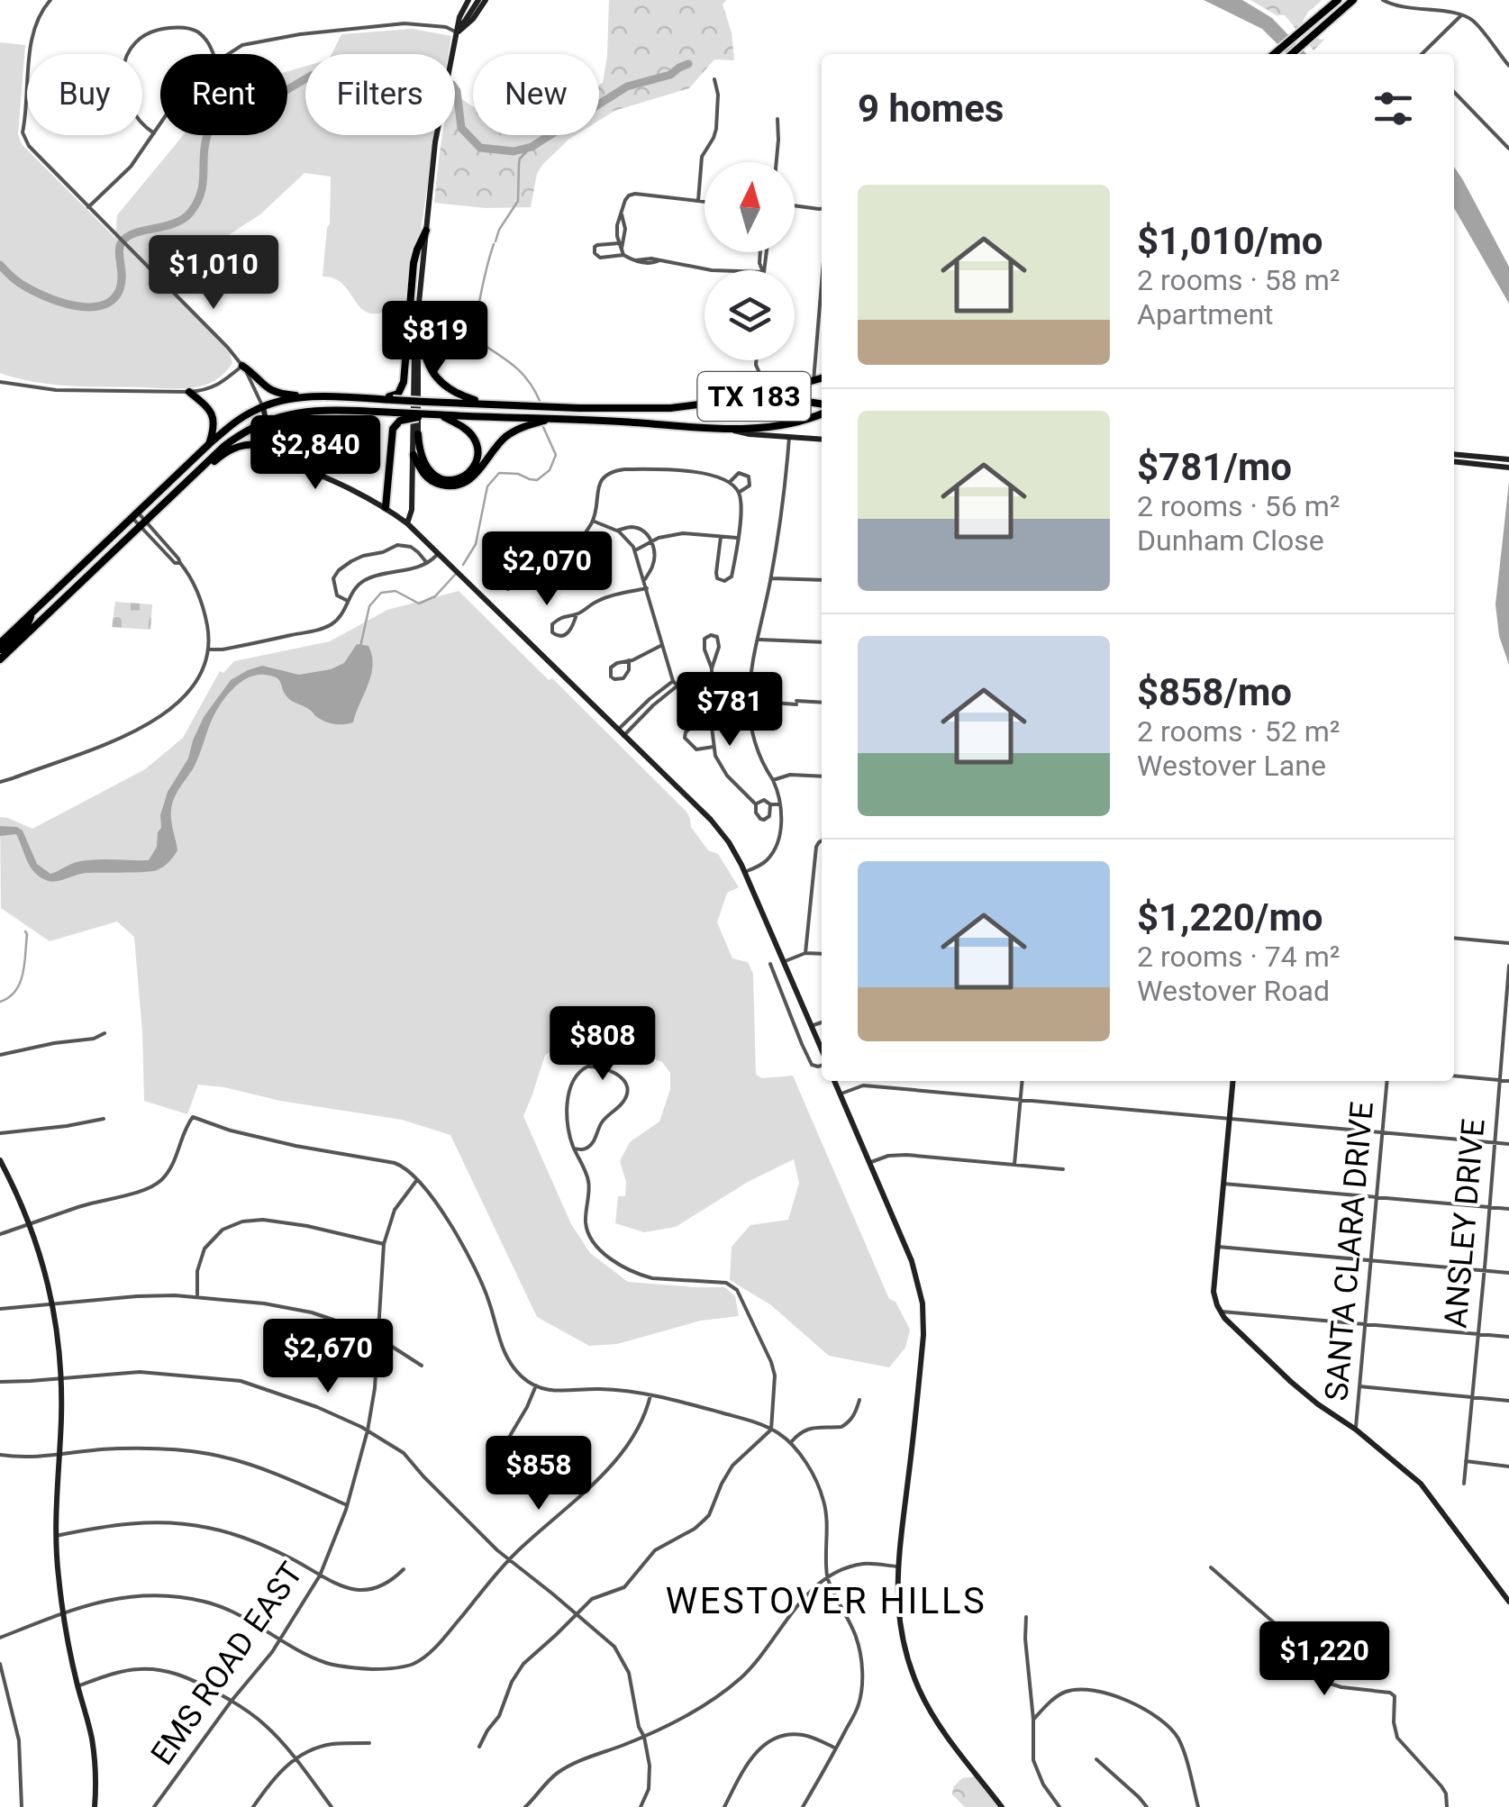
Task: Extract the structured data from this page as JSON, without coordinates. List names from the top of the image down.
{
  "streets": {
    "main road": ["TX 183"],
    "street": ["ANSLEY DRIVE", "SANTA CLARA DRIVE", "EMS ROAD EAST"]
  },
  "districts": ["WESTOVER HILLS"],
  "north": "top",
  "page": {
    "chip": [
      "Buy",
      "Rent",
      "Filters",
      "New"
    ],
    "heading": "9 homes",
    "list": [
      {
        "name": "$1,010/mo",
        "note": "2 rooms · 58 m² · Apartment"
      },
      {
        "name": "$781/mo",
        "note": "2 rooms · 56 m² · Dunham Close"
      },
      {
        "name": "$858/mo",
        "note": "2 rooms · 52 m² · Westover Lane"
      },
      {
        "name": "$1,220/mo",
        "note": "2 rooms · 74 m² · Westover Road"
      }
    ],
    "price": [
      "$1,010",
      "$819",
      "$2,840",
      "$2,070",
      "$781",
      "$808",
      "$2,670",
      "$858",
      "$1,220"
    ]
  }
}
